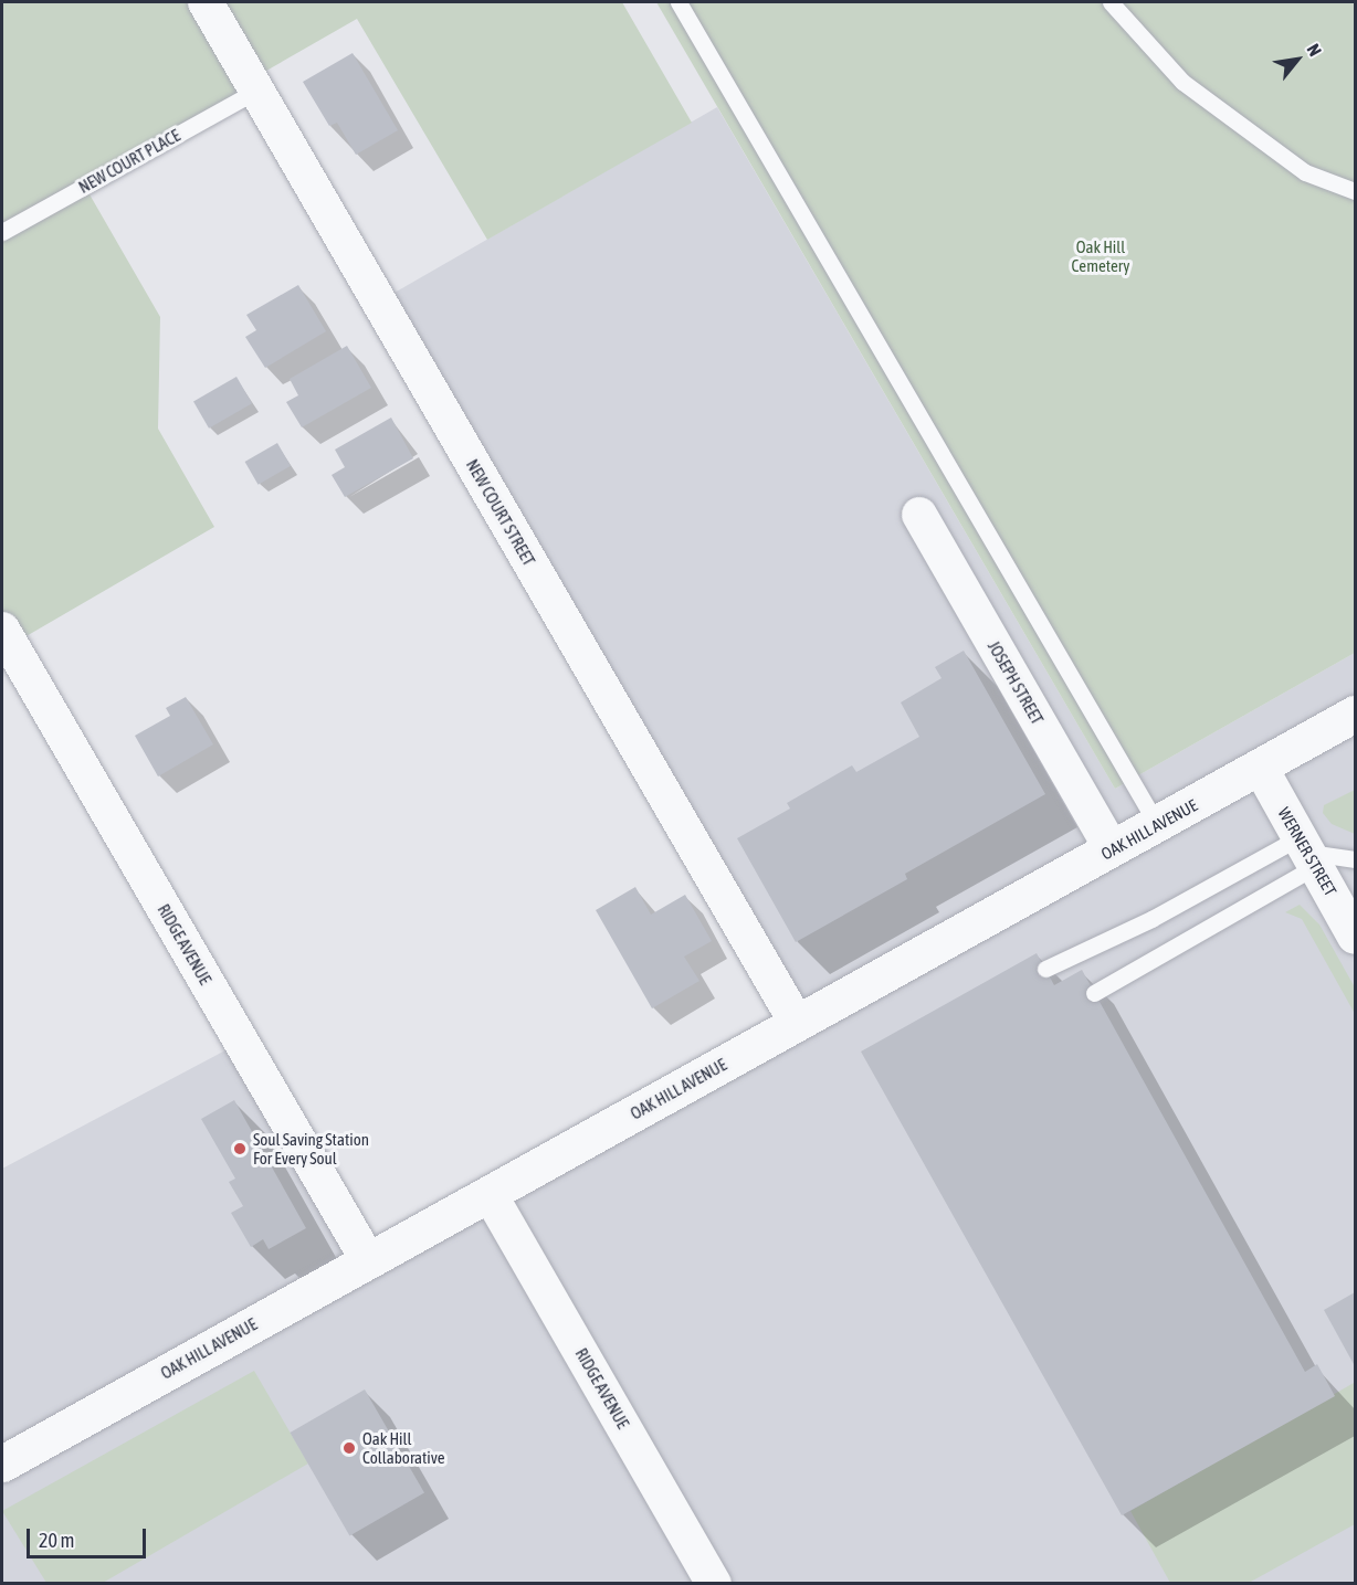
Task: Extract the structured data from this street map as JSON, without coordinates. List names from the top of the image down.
{
  "streets": {
    "street": [
      "NEW COURT STREET",
      "JOSEPH STREET",
      "OAK HILL AVENUE",
      "WERNER STREET",
      "RIDGE AVENUE"
    ],
    "lane": ["NEW COURT PLACE"]
  },
  "crossings": [
    ["NEW COURT PLACE", "NEW COURT STREET"],
    ["NEW COURT STREET", "OAK HILL AVENUE"],
    ["JOSEPH STREET", "OAK HILL AVENUE"],
    ["OAK HILL AVENUE", "WERNER STREET"],
    ["OAK HILL AVENUE", "RIDGE AVENUE"]
  ],
  "parks": ["Oak Hill Cemetery"],
  "places": ["Soul Saving Station For Every Soul", "Oak Hill Collaborative"],
  "scale_bar": "20 m",
  "north": "top right"
}
